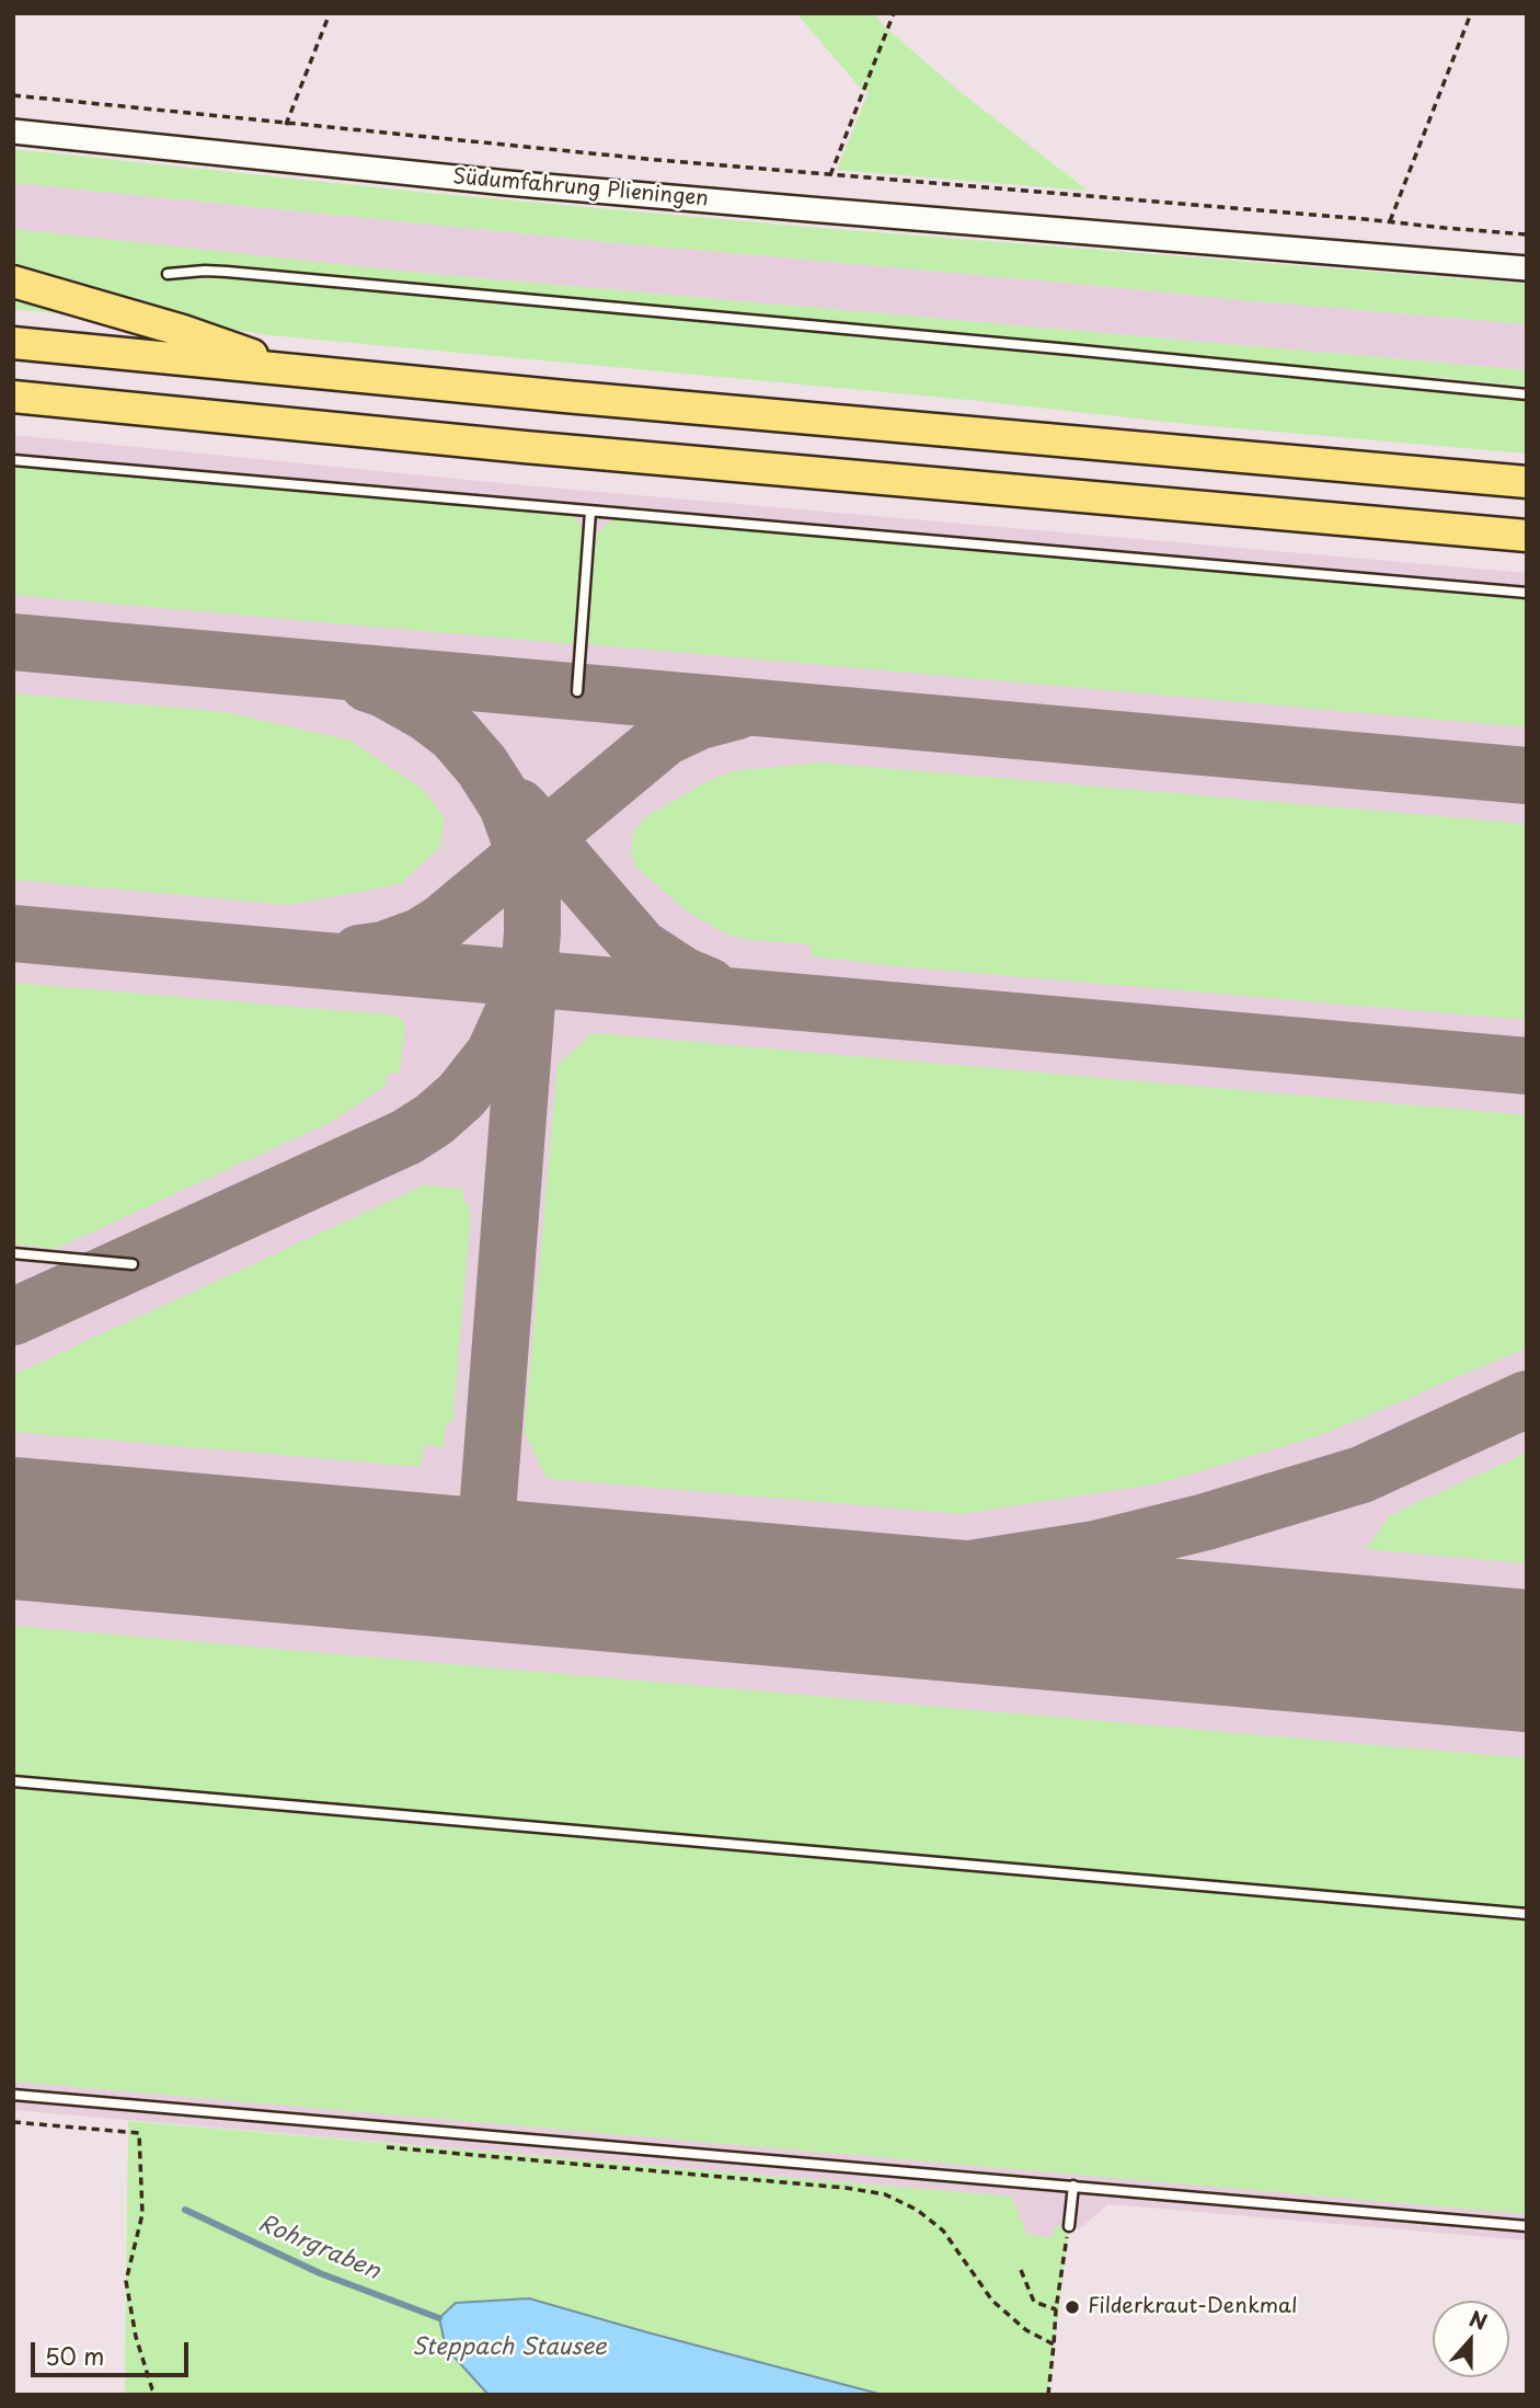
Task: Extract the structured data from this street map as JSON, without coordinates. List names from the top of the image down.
{
  "streets": {
    "main road": ["Südumfahrung Plieningen"]
  },
  "water": ["Rohrgraben", "Steppach Stausee"],
  "places": ["Filderkraut-Denkmal"],
  "scale_bar": "50 m",
  "north": "top"
}
